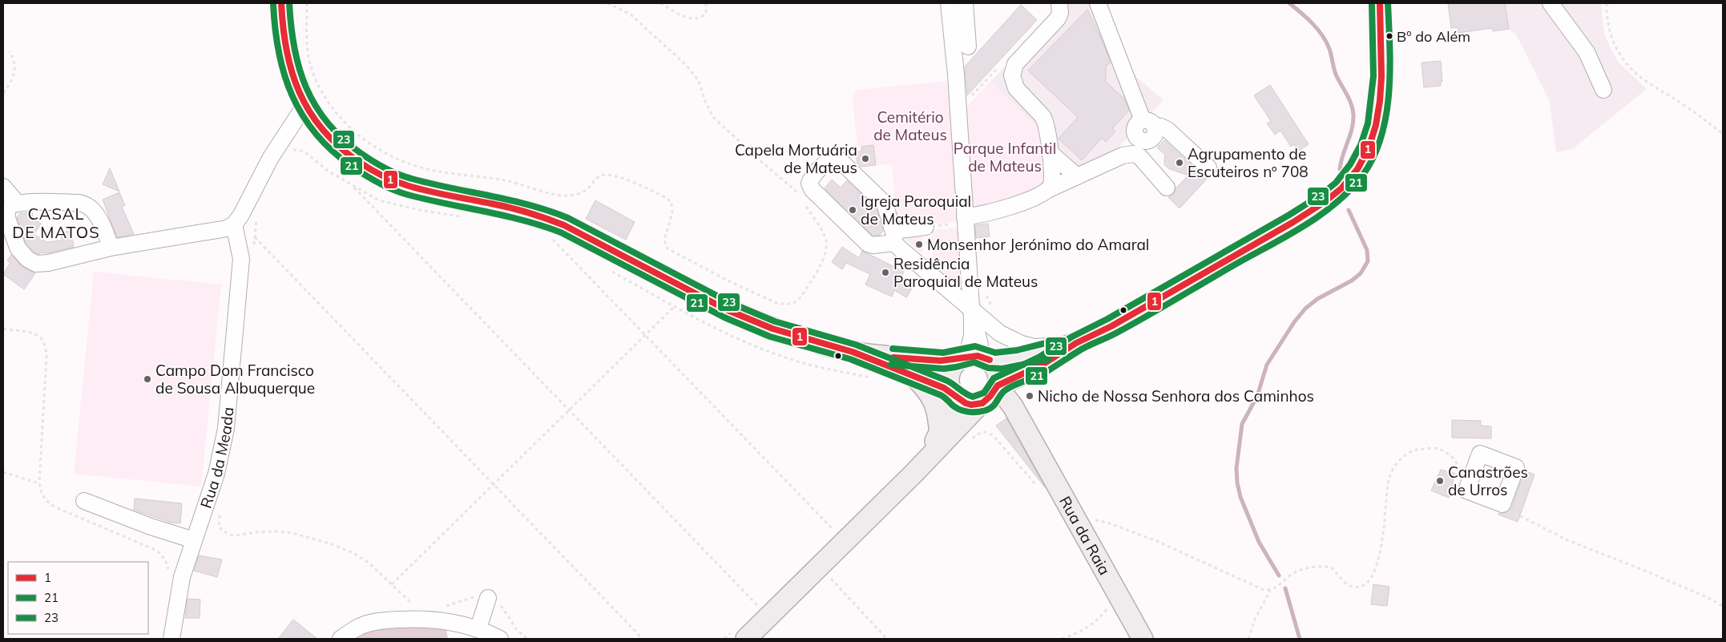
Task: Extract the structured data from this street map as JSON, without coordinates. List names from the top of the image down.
{
  "streets": {
    "main road": ["Rua da Raia"],
    "street": ["Rua da Meada"]
  },
  "districts": ["CASAL DE MATOS"],
  "parks": ["Cemitério de Mateus", "Parque Infantil de Mateus"],
  "places": [
    "Bº do Além",
    "Capela Mortuária de Mateus",
    "Agrupamento de Escuteiros nº 708",
    "Igreja Paroquial de Mateus",
    "Monsenhor Jerónimo do Amaral",
    "Residência Paroquial de Mateus",
    "Campo Dom Francisco de Sousa Albuquerque",
    "Nicho de Nossa Senhora dos Caminhos",
    "Canastrões de Urros"
  ],
  "lines": ["transit line 1", "transit line 21", "transit line 23"],
  "legend": ["1", "21", "23"]
}
